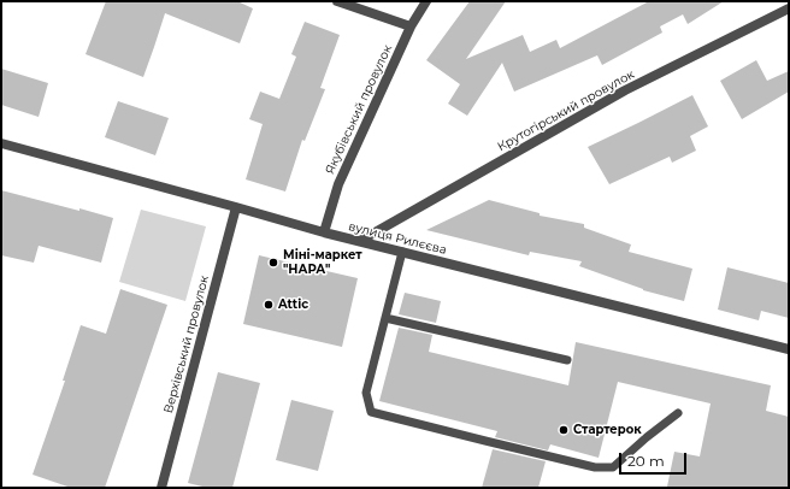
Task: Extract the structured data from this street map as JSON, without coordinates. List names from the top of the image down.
{
  "streets": {
    "street": [
      "Якубівський провулок",
      "Крутогірський провулок",
      "вулиця Рилєєва",
      "Верхівський провулок"
    ]
  },
  "crossings": [
    ["Якубівський провулок", "вулиця Рилєєва"],
    ["Крутогірський провулок", "вулиця Рилєєва"],
    ["вулиця Рилєєва", "Верхівський провулок"]
  ],
  "places": ["Міні-маркет \"НАРА\"", "Attic", "Стартерок"],
  "scale_bar": "20 m"
}
